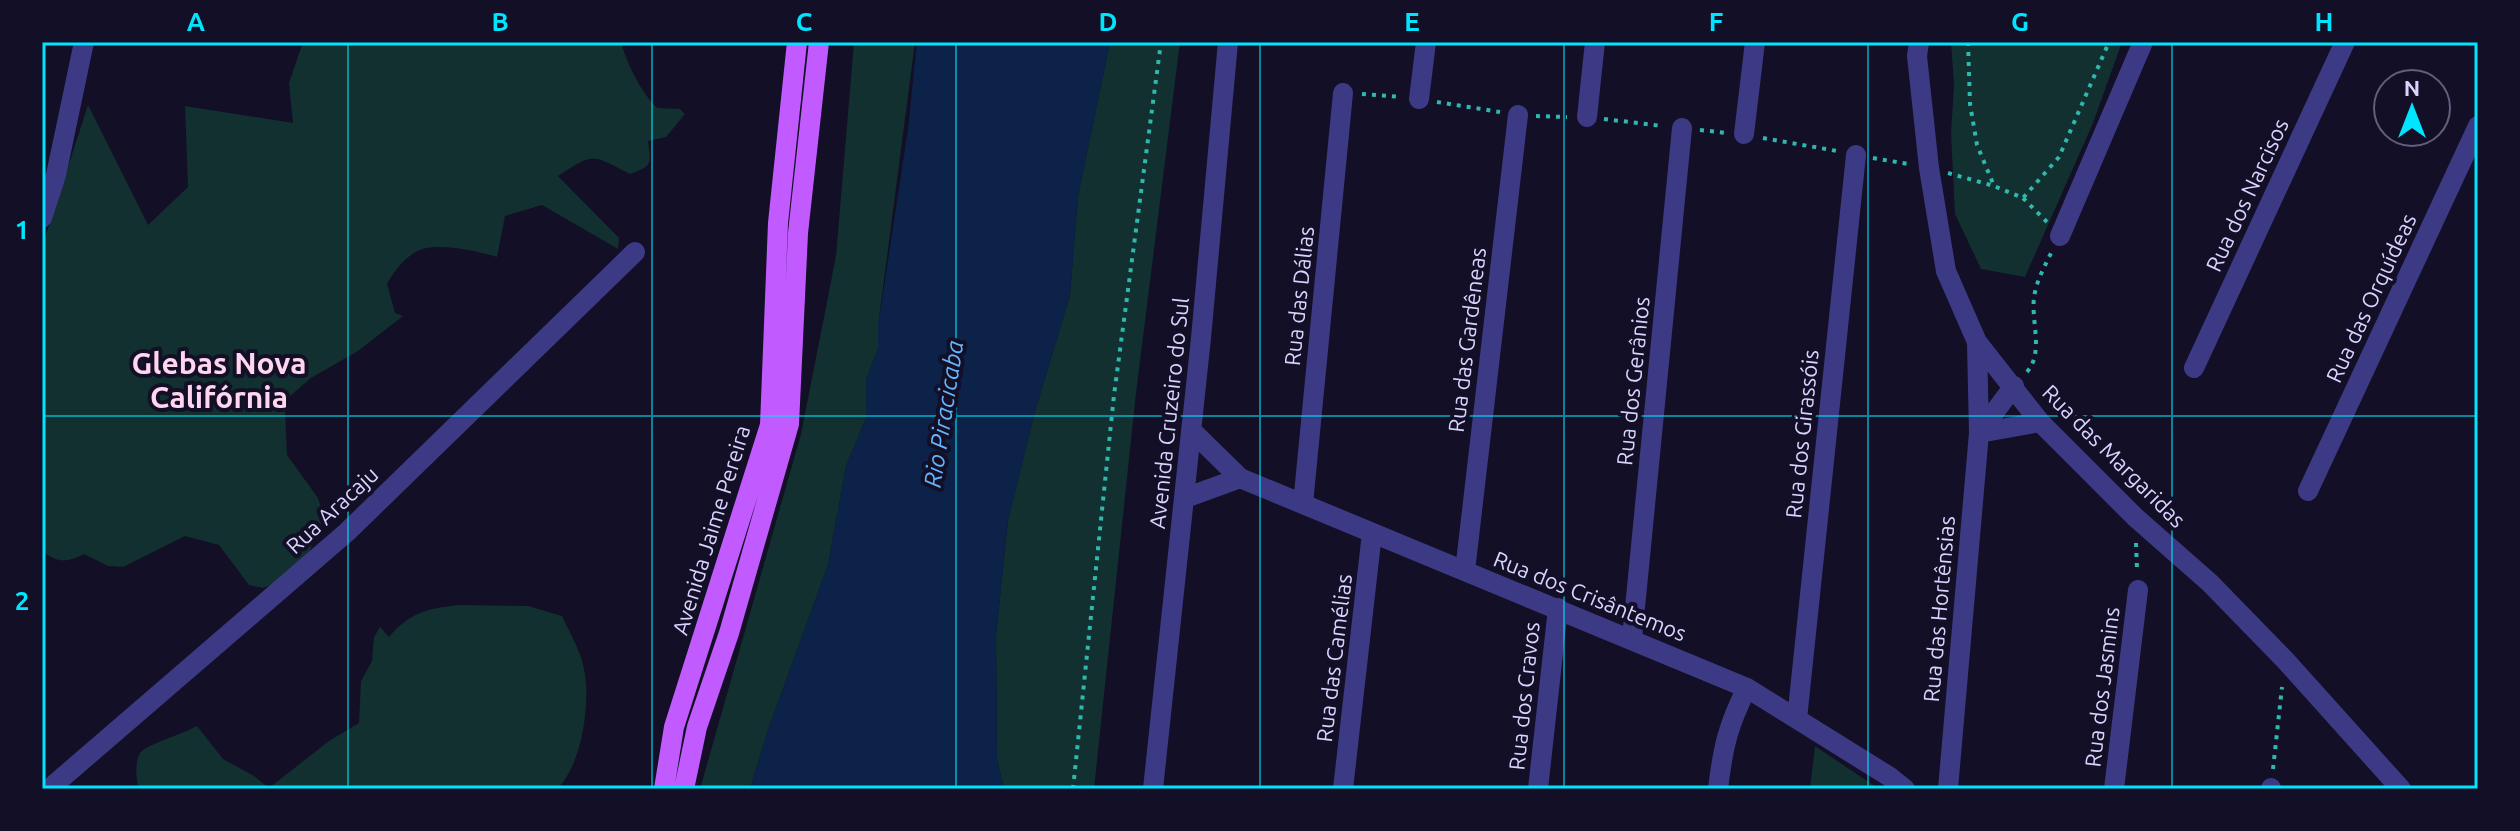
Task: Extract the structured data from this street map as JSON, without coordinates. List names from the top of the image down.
{
  "streets": {
    "main road": ["Avenida Jaime Pereira"],
    "street": [
      "Rua dos Narcisos",
      "Rua das Dálias",
      "Rua das Orquídeas",
      "Rua das Gardêneas",
      "Rua dos Gerânios",
      "Avenida Cruzeiro do Sul",
      "Rua dos Girassóis",
      "Rua das Margaridas",
      "Rua Aracaju",
      "Rua dos Crisântemos",
      "Rua das Hortênsias",
      "Rua das Camélias",
      "Rua dos Jasmins",
      "Rua dos Cravos"
    ]
  },
  "crossings": [
    ["Rua das Dálias", "Rua dos Crisântemos"],
    ["Rua das Gardêneas", "Rua dos Crisântemos"],
    ["Rua dos Gerânios", "Rua dos Crisântemos"],
    ["Avenida Cruzeiro do Sul", "Rua dos Crisântemos"],
    ["Rua dos Girassóis", "Rua dos Crisântemos"],
    ["Rua das Margaridas", "Rua das Hortênsias"],
    ["Rua dos Crisântemos", "Rua das Camélias"],
    ["Rua dos Crisântemos", "Rua dos Cravos"]
  ],
  "districts": ["Glebas Nova Califórnia"],
  "water": ["Rio Piracicaba"],
  "north": "top",
  "grid": {
    "columns": [
      "A",
      "B",
      "C",
      "D",
      "E",
      "F",
      "G",
      "H"
    ],
    "rows": ["1", "2"]
  }
}
